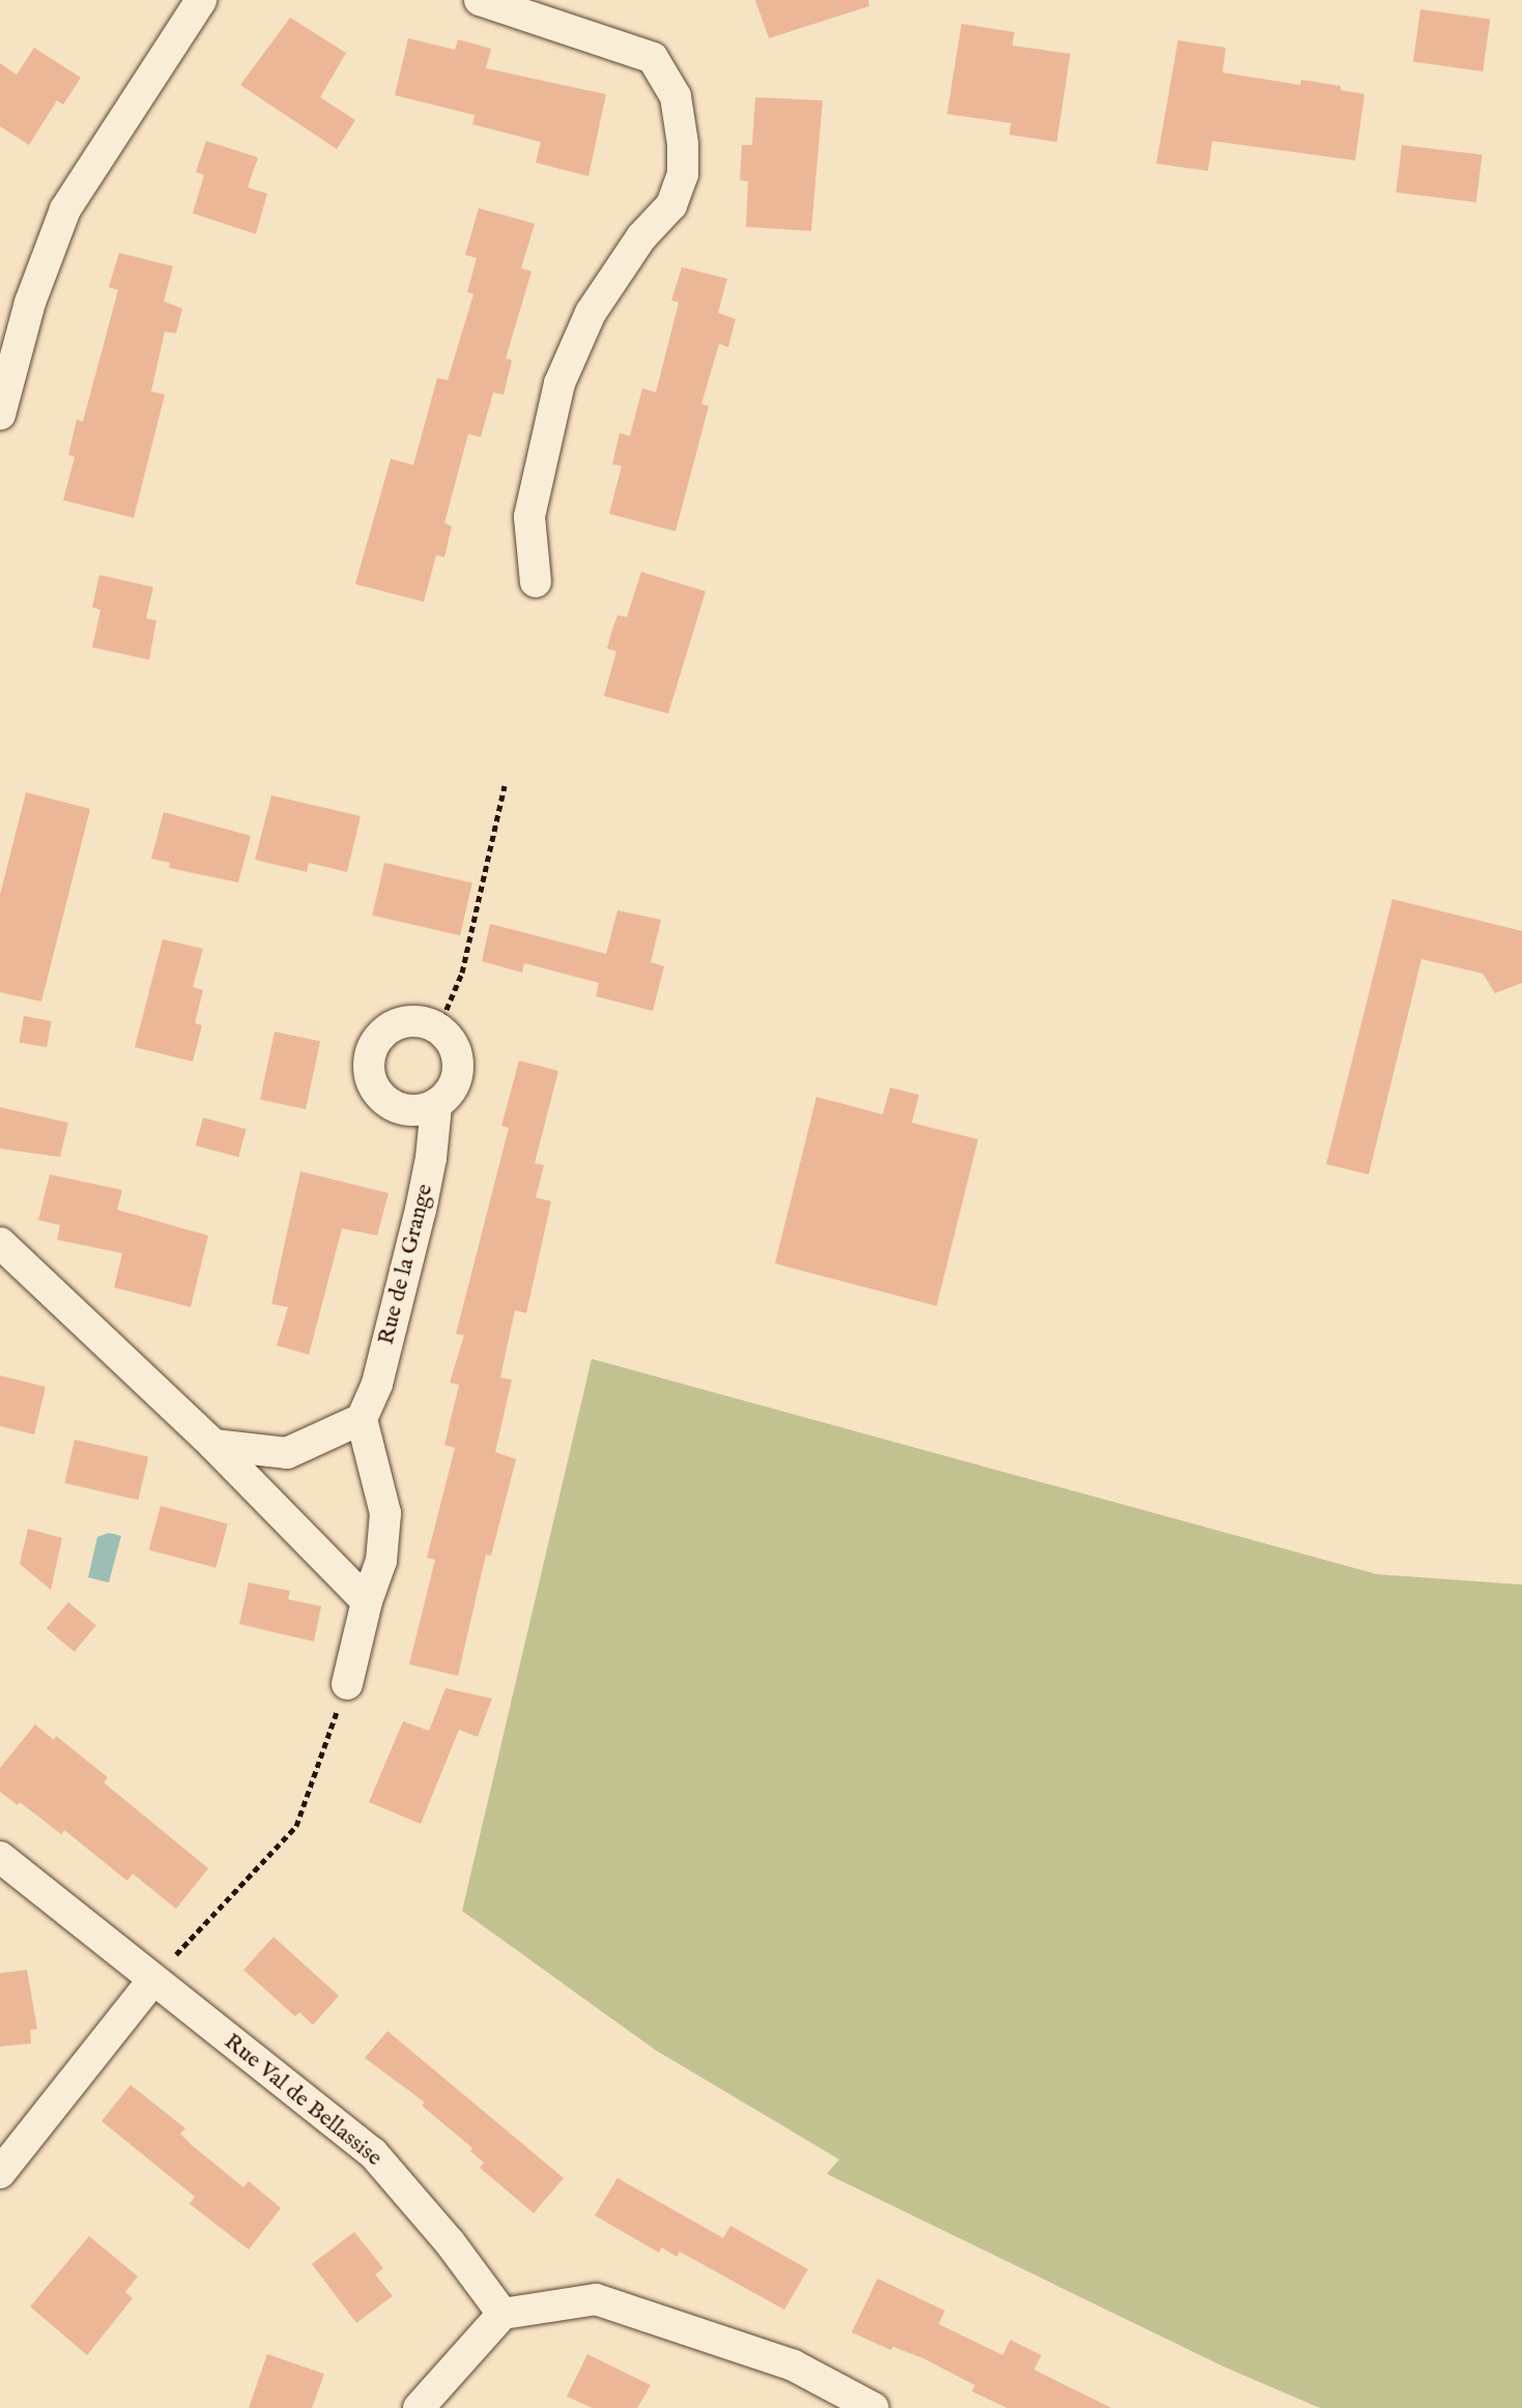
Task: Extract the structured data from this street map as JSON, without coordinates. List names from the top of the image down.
{
  "streets": {
    "street": ["Rue de la Grange", "Rue Val de Bellassise"]
  }
}
